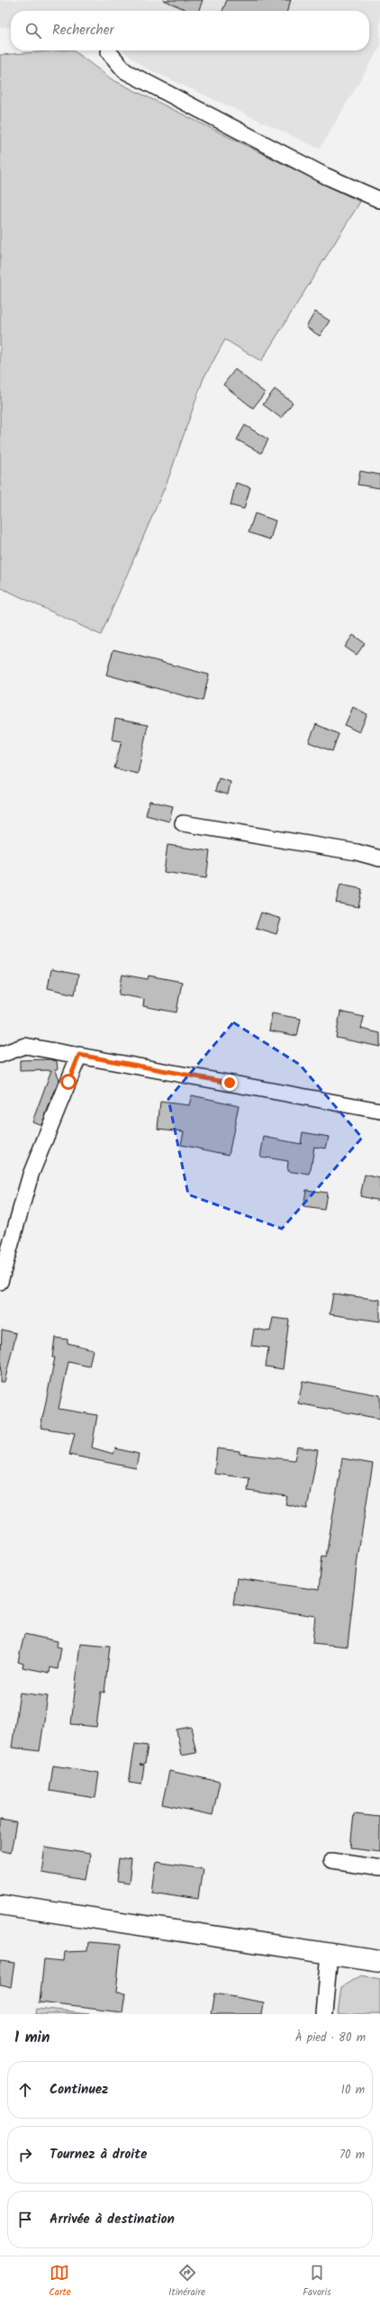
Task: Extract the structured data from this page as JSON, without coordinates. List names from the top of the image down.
{
  "page": {
    "search": "Rechercher",
    "heading": ["1 min", "À pied · 80 m"],
    "list": [
      ["Continuez", "10 m"],
      ["Tournez à droite", "70 m"],
      "Arrivée à destination"
    ],
    "nav": ["Carte", "Itinéraire", "Favoris"]
  }
}
